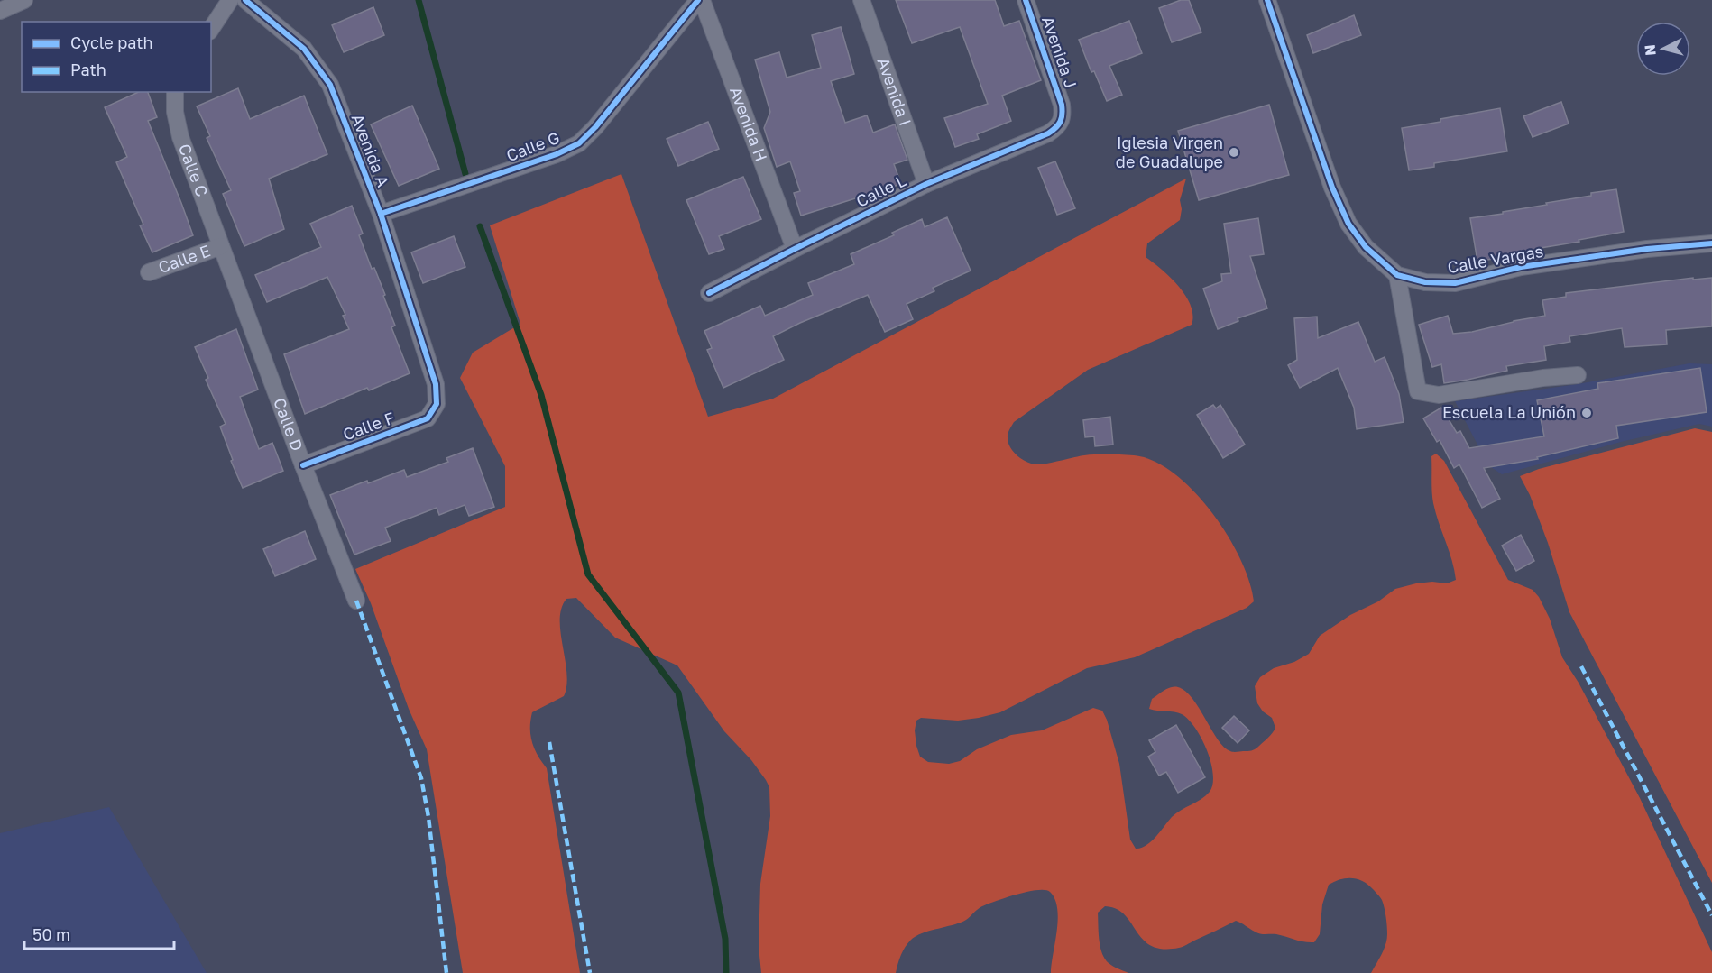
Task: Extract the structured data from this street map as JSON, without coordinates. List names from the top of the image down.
{
  "streets": {
    "street": [
      "Avenida J",
      "Avenida I",
      "Avenida H",
      "Calle G",
      "Avenida A",
      "Calle C",
      "Calle L",
      "Calle E",
      "Calle Vargas",
      "Calle D",
      "Calle F"
    ]
  },
  "crossings": [
    ["Avenida J", "Calle L"],
    ["Avenida I", "Calle L"],
    ["Avenida H", "Calle G"],
    ["Avenida H", "Calle L"],
    ["Calle G", "Avenida A"],
    ["Avenida A", "Calle F"],
    ["Calle C", "Calle E"],
    ["Calle C", "Calle D"],
    ["Calle E", "Calle D"],
    ["Calle D", "Calle F"]
  ],
  "places": ["Iglesia Virgen de Guadalupe", "Escuela La Unión"],
  "legend": ["Cycle path", "Path"],
  "scale_bar": "50 m",
  "north": "left"
}
